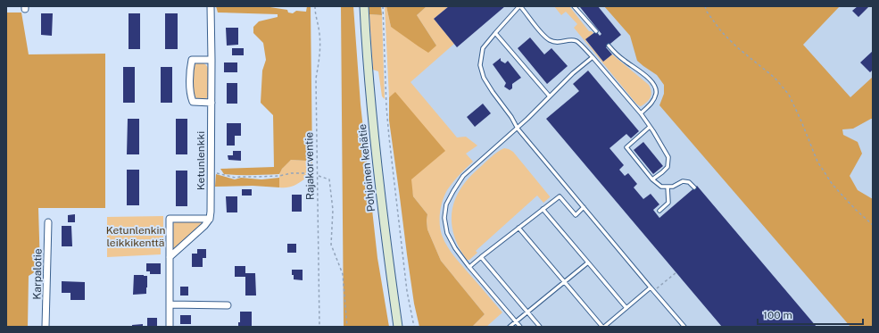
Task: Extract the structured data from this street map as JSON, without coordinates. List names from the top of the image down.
{
  "streets": {
    "main road": ["Pohjoinen kehätie"],
    "street": ["Ketunlenkki", "Karpalotie"],
    "path": ["Rajakorventie"]
  },
  "parks": ["Ketunlenkin leikkikenttä"],
  "scale_bar": "100 m"
}
